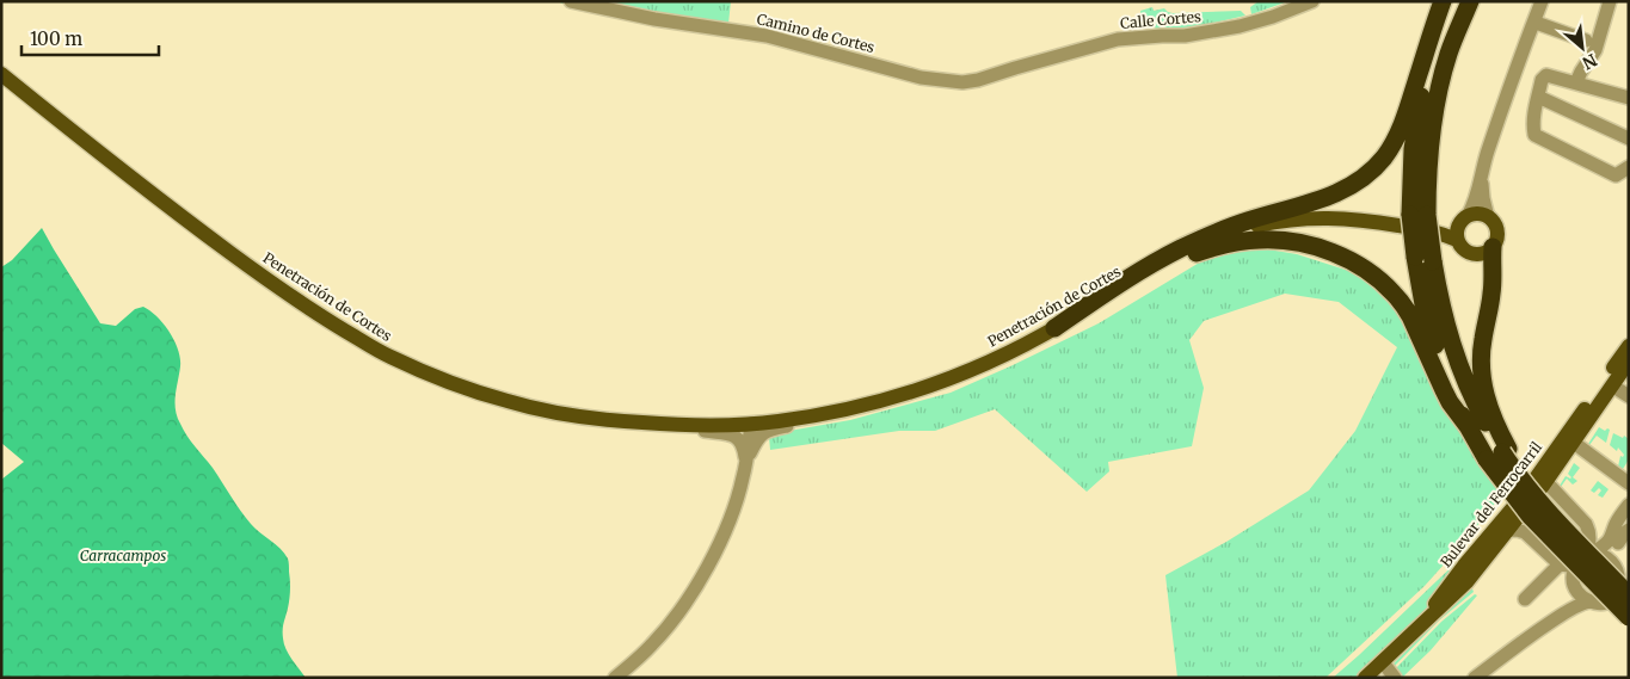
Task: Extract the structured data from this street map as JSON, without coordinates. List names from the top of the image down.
{
  "streets": {
    "main road": ["Penetración de Cortes", "Bulevar del Ferrocarril"],
    "street": ["Calle Cortes", "Camino de Cortes"]
  },
  "crossings": [
    ["Calle Cortes", "Camino de Cortes"]
  ],
  "parks": ["Carracampos"],
  "scale_bar": "100 m",
  "north": "bottom right"
}
